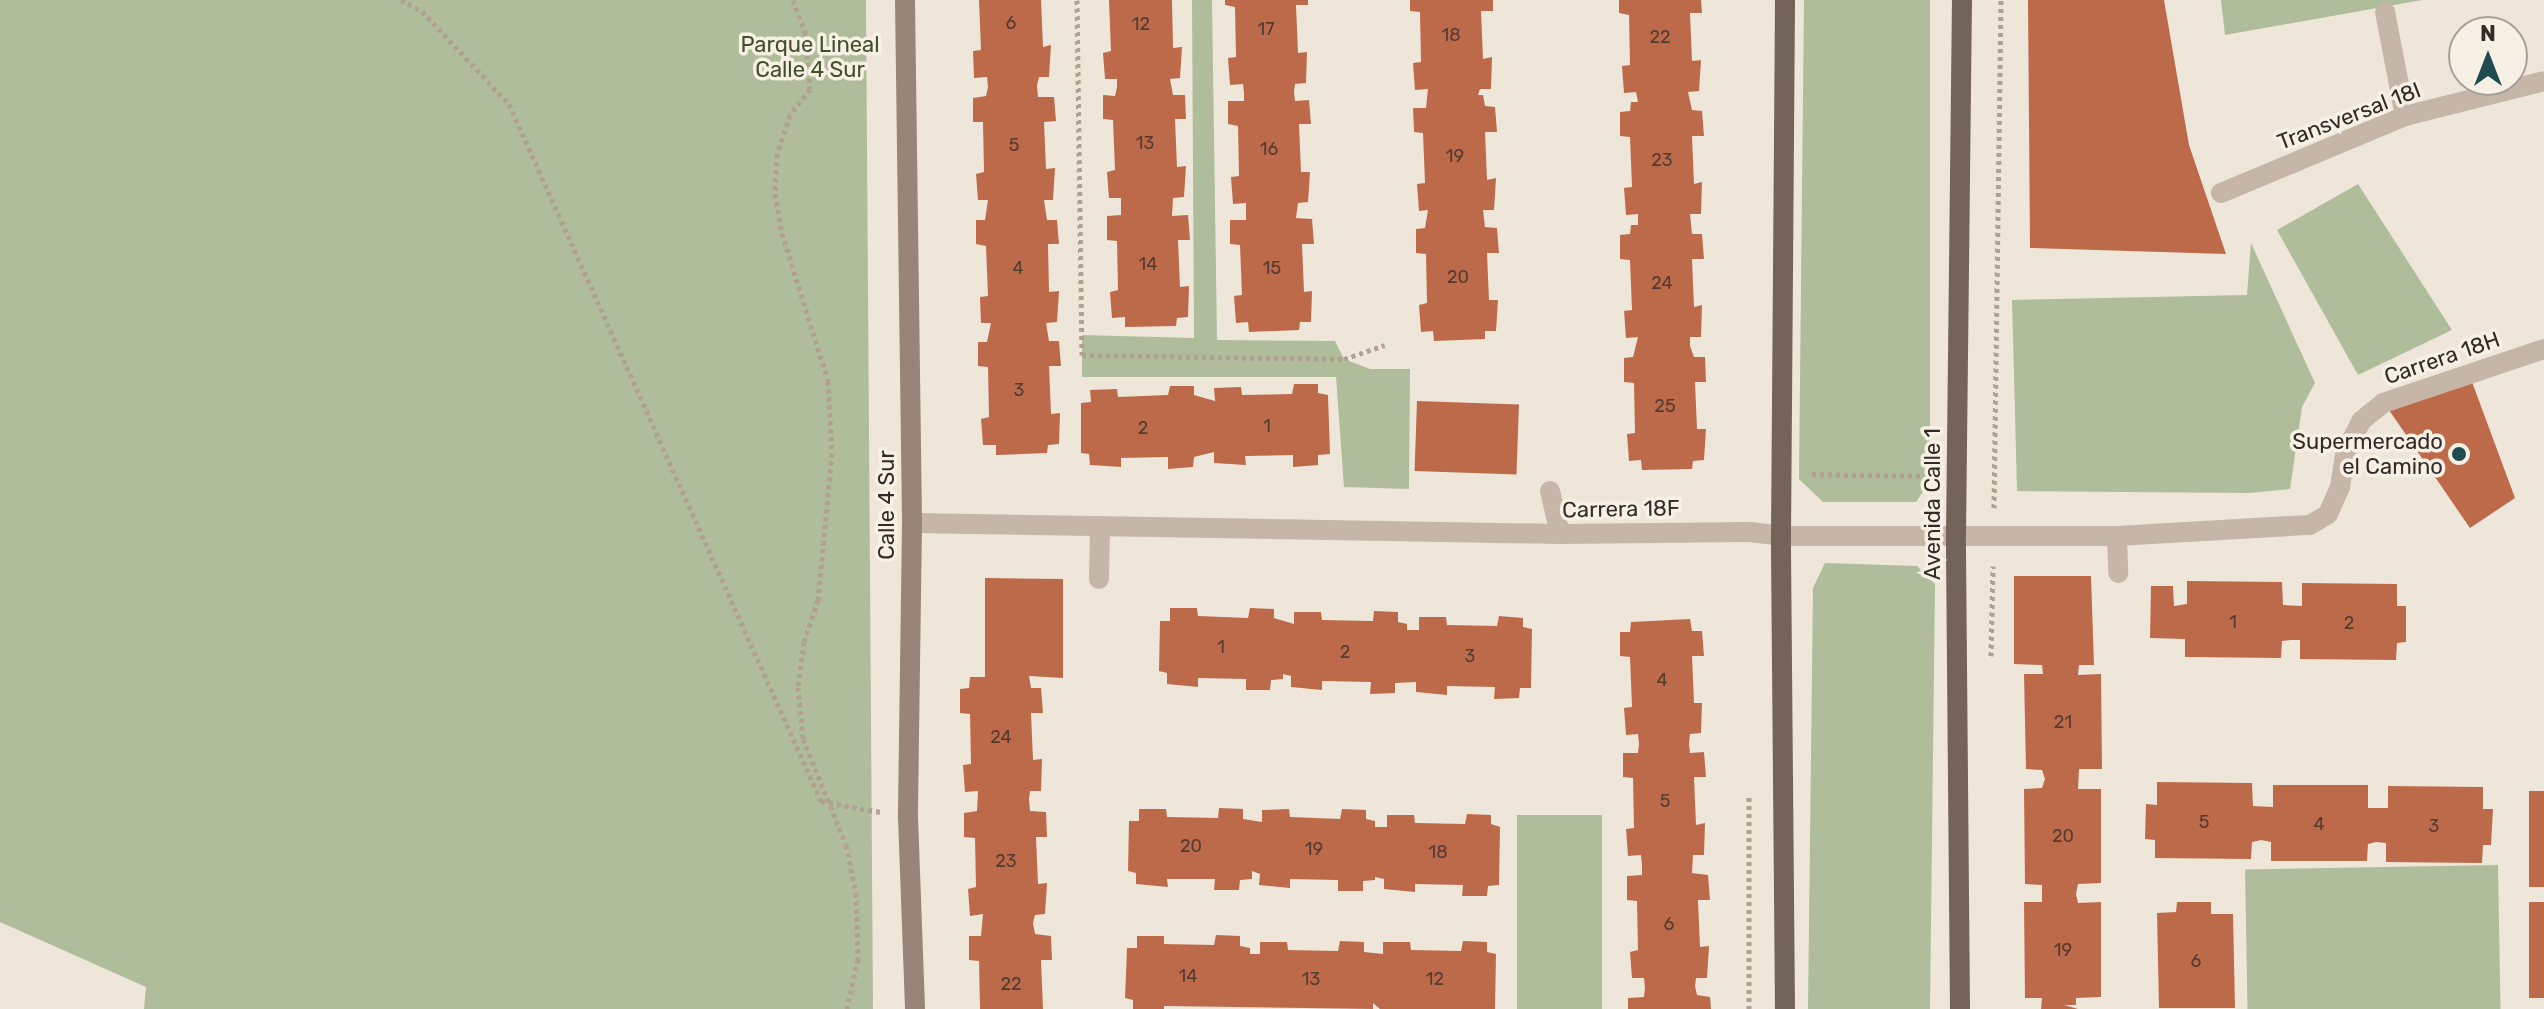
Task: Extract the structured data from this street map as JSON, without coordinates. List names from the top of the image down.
{
  "streets": {
    "main road": ["Avenida Calle 1", "Calle 4 Sur"],
    "street": ["Transversal 18I", "Carrera 18H", "Carrera 18F"]
  },
  "crossings": [
    ["Carrera 18H", "Carrera 18F"],
    ["Avenida Calle 1", "Carrera 18F"],
    ["Calle 4 Sur", "Carrera 18F"]
  ],
  "parks": ["Parque Lineal Calle 4 Sur"],
  "places": ["Supermercado el Camino"],
  "house_numbers": [
    "6",
    "12",
    "17",
    "18",
    "22",
    "13",
    "5",
    "16",
    "19",
    "23",
    "14",
    "4",
    "15",
    "20",
    "24",
    "3",
    "25",
    "1",
    "2",
    "1",
    "2",
    "1",
    "2",
    "3",
    "4",
    "21",
    "24",
    "5",
    "5",
    "4",
    "3",
    "20",
    "20",
    "19",
    "18",
    "23",
    "6",
    "19",
    "6",
    "14",
    "13",
    "12",
    "22"
  ],
  "north": "top"
}
